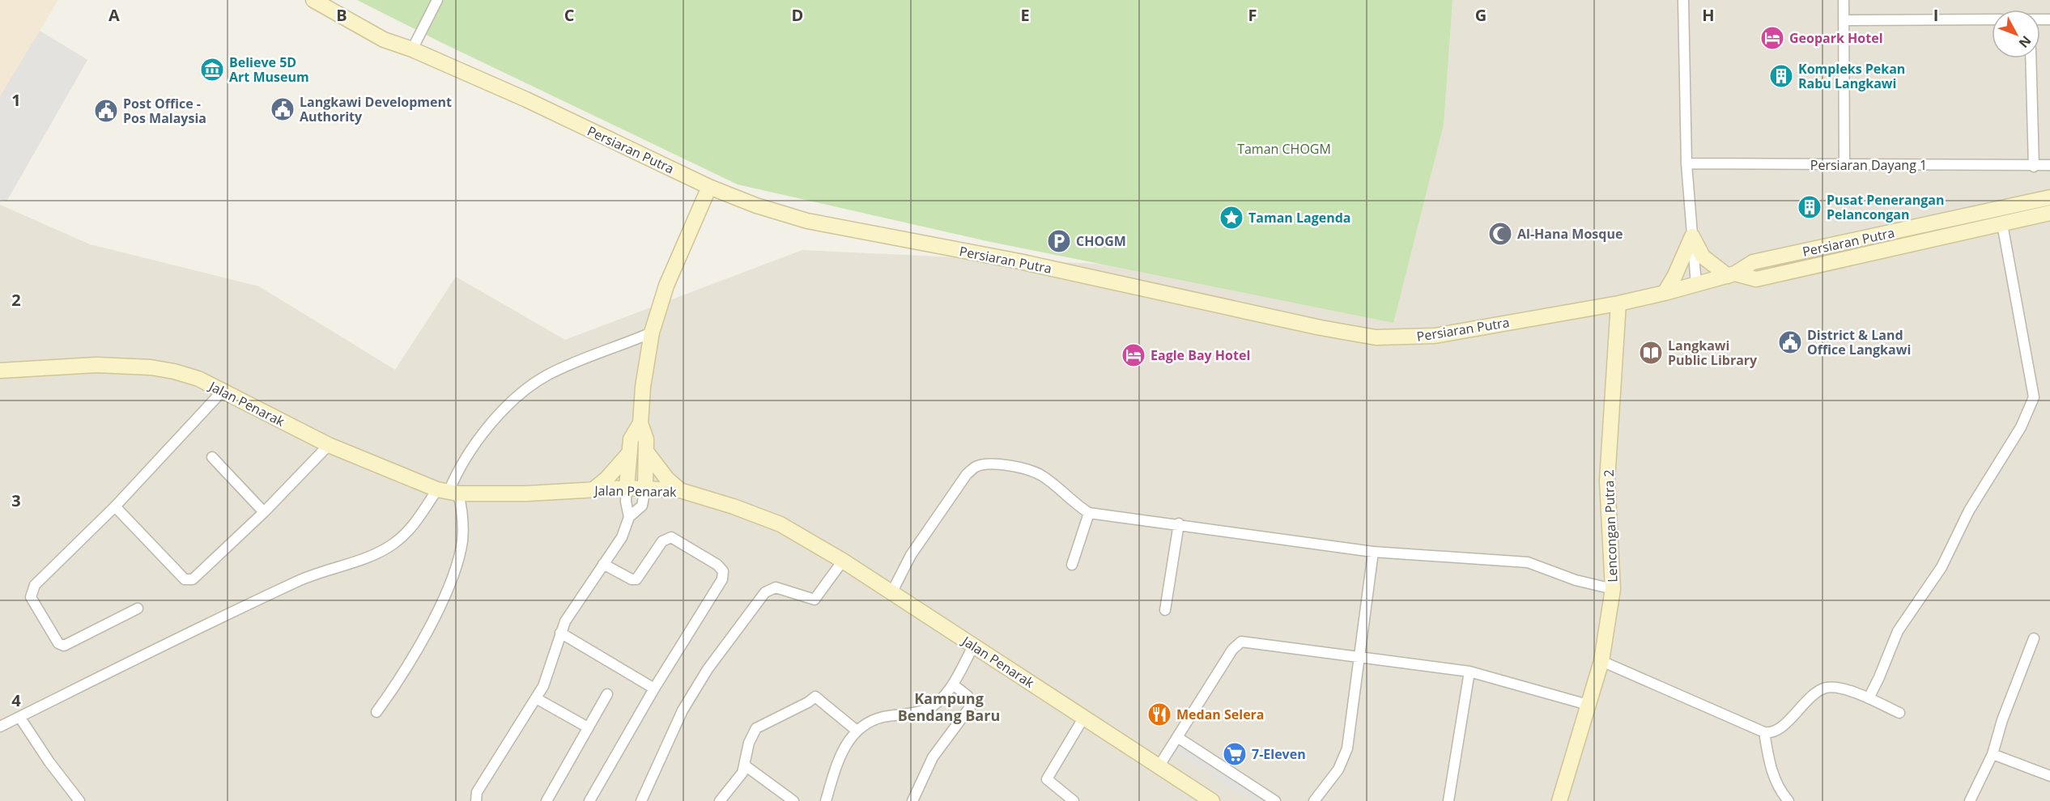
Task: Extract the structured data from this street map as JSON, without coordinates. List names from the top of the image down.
{
  "streets": {
    "main road": ["Persiaran Putra", "Jalan Penarak", "Lencongan Putra 2"],
    "street": ["Persiaran Dayang 1"]
  },
  "crossings": [
    ["Persiaran Putra", "Lencongan Putra 2"]
  ],
  "districts": ["Kampung Bendang Baru"],
  "parks": ["Taman CHOGM"],
  "places": {
    "hotel": ["Geopark Hotel", "Eagle Bay Hotel"],
    "museum": ["Believe 5D Art Museum"],
    "building": ["Kompleks Pekan Rabu Langkawi", "Pusat Penerangan Pelancongan"],
    "public building": ["Langkawi Development Authority", "Post Office - Pos Malaysia", "District & Land Office Langkawi"],
    "place": ["Taman Lagenda"],
    "mosque": ["Al-Hana Mosque"],
    "parking": ["CHOGM"],
    "library": ["Langkawi Public Library"],
    "restaurant": ["Medan Selera"],
    "supermarket": ["7-Eleven"]
  },
  "north": "bottom right",
  "grid": {
    "columns": [
      "A",
      "B",
      "C",
      "D",
      "E",
      "F",
      "G",
      "H",
      "I"
    ],
    "rows": [
      "1",
      "2",
      "3",
      "4"
    ]
  }
}
